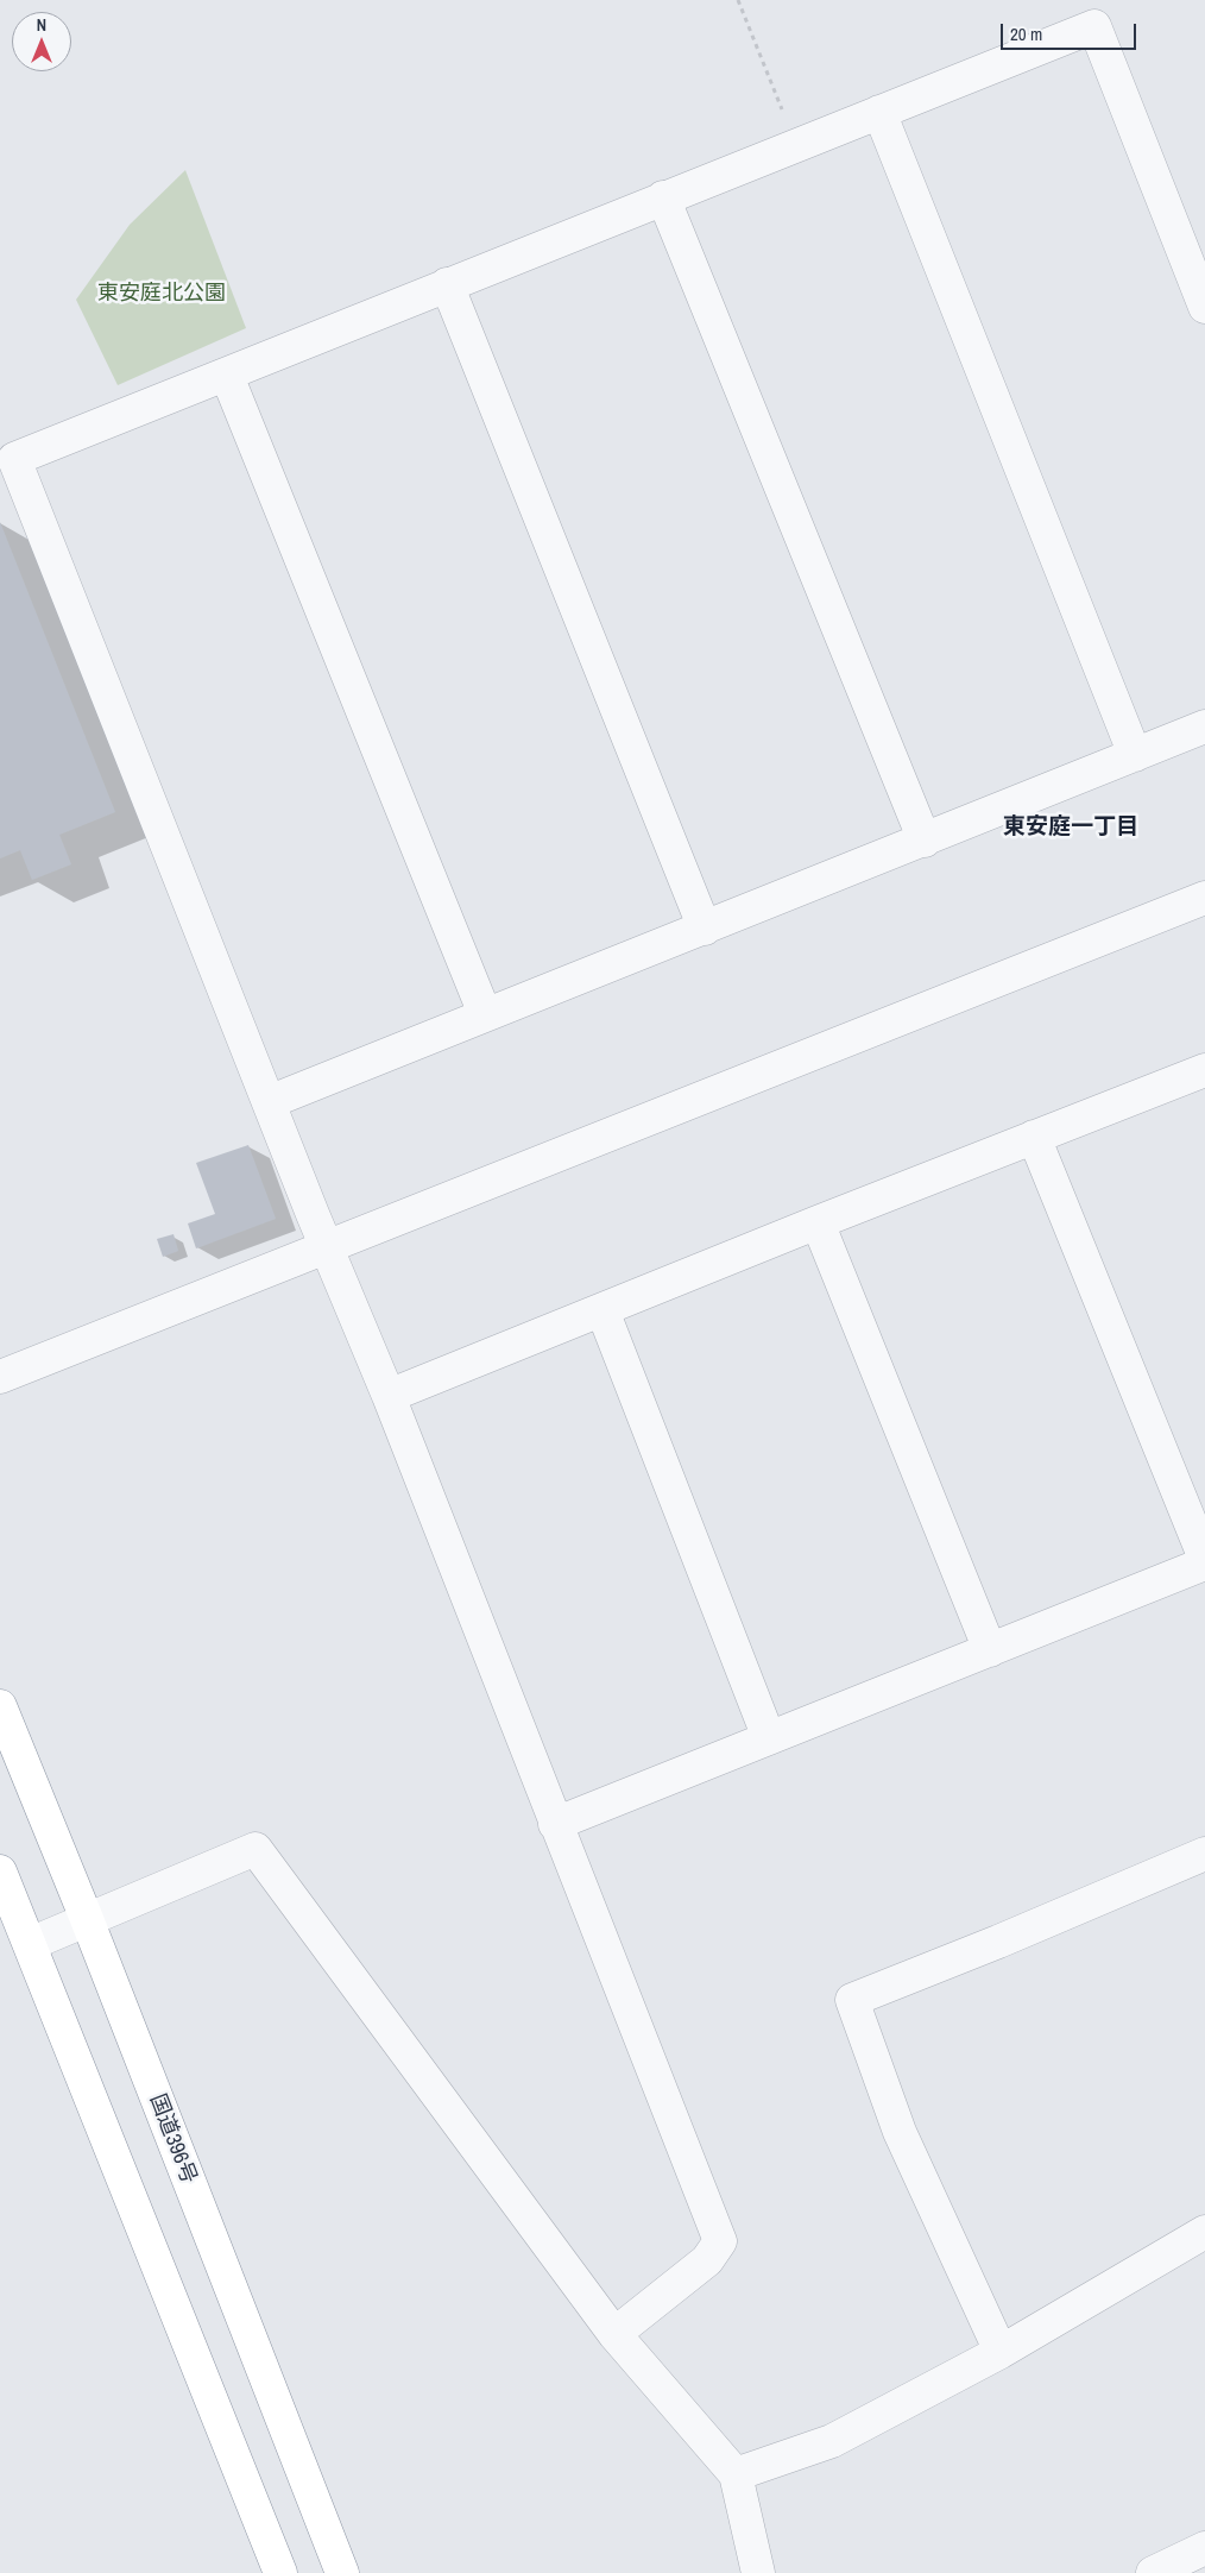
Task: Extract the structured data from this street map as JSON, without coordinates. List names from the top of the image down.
{
  "streets": {
    "highway": ["国道396号"]
  },
  "districts": ["東安庭一丁目"],
  "parks": ["東安庭北公園"],
  "scale_bar": "20 m",
  "north": "top"
}
